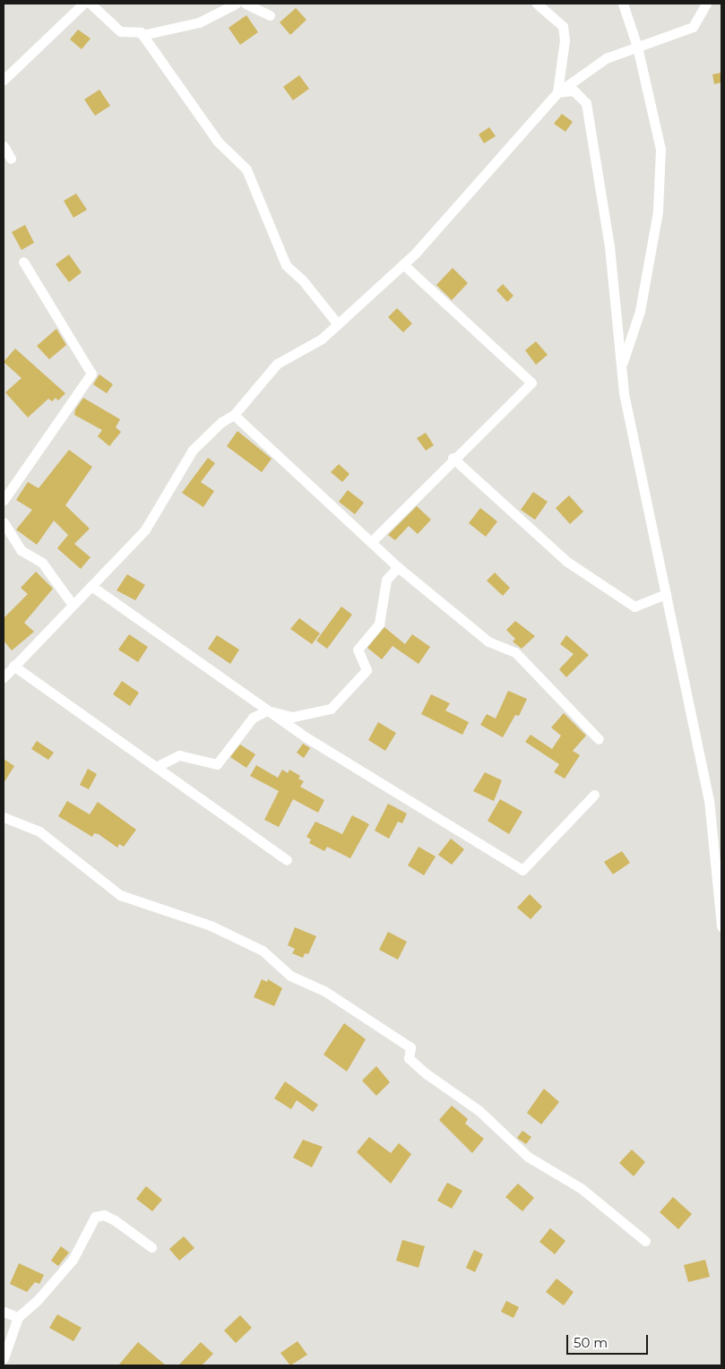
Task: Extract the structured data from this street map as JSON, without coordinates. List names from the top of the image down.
{
  "scale_bar": "50 m"
}
